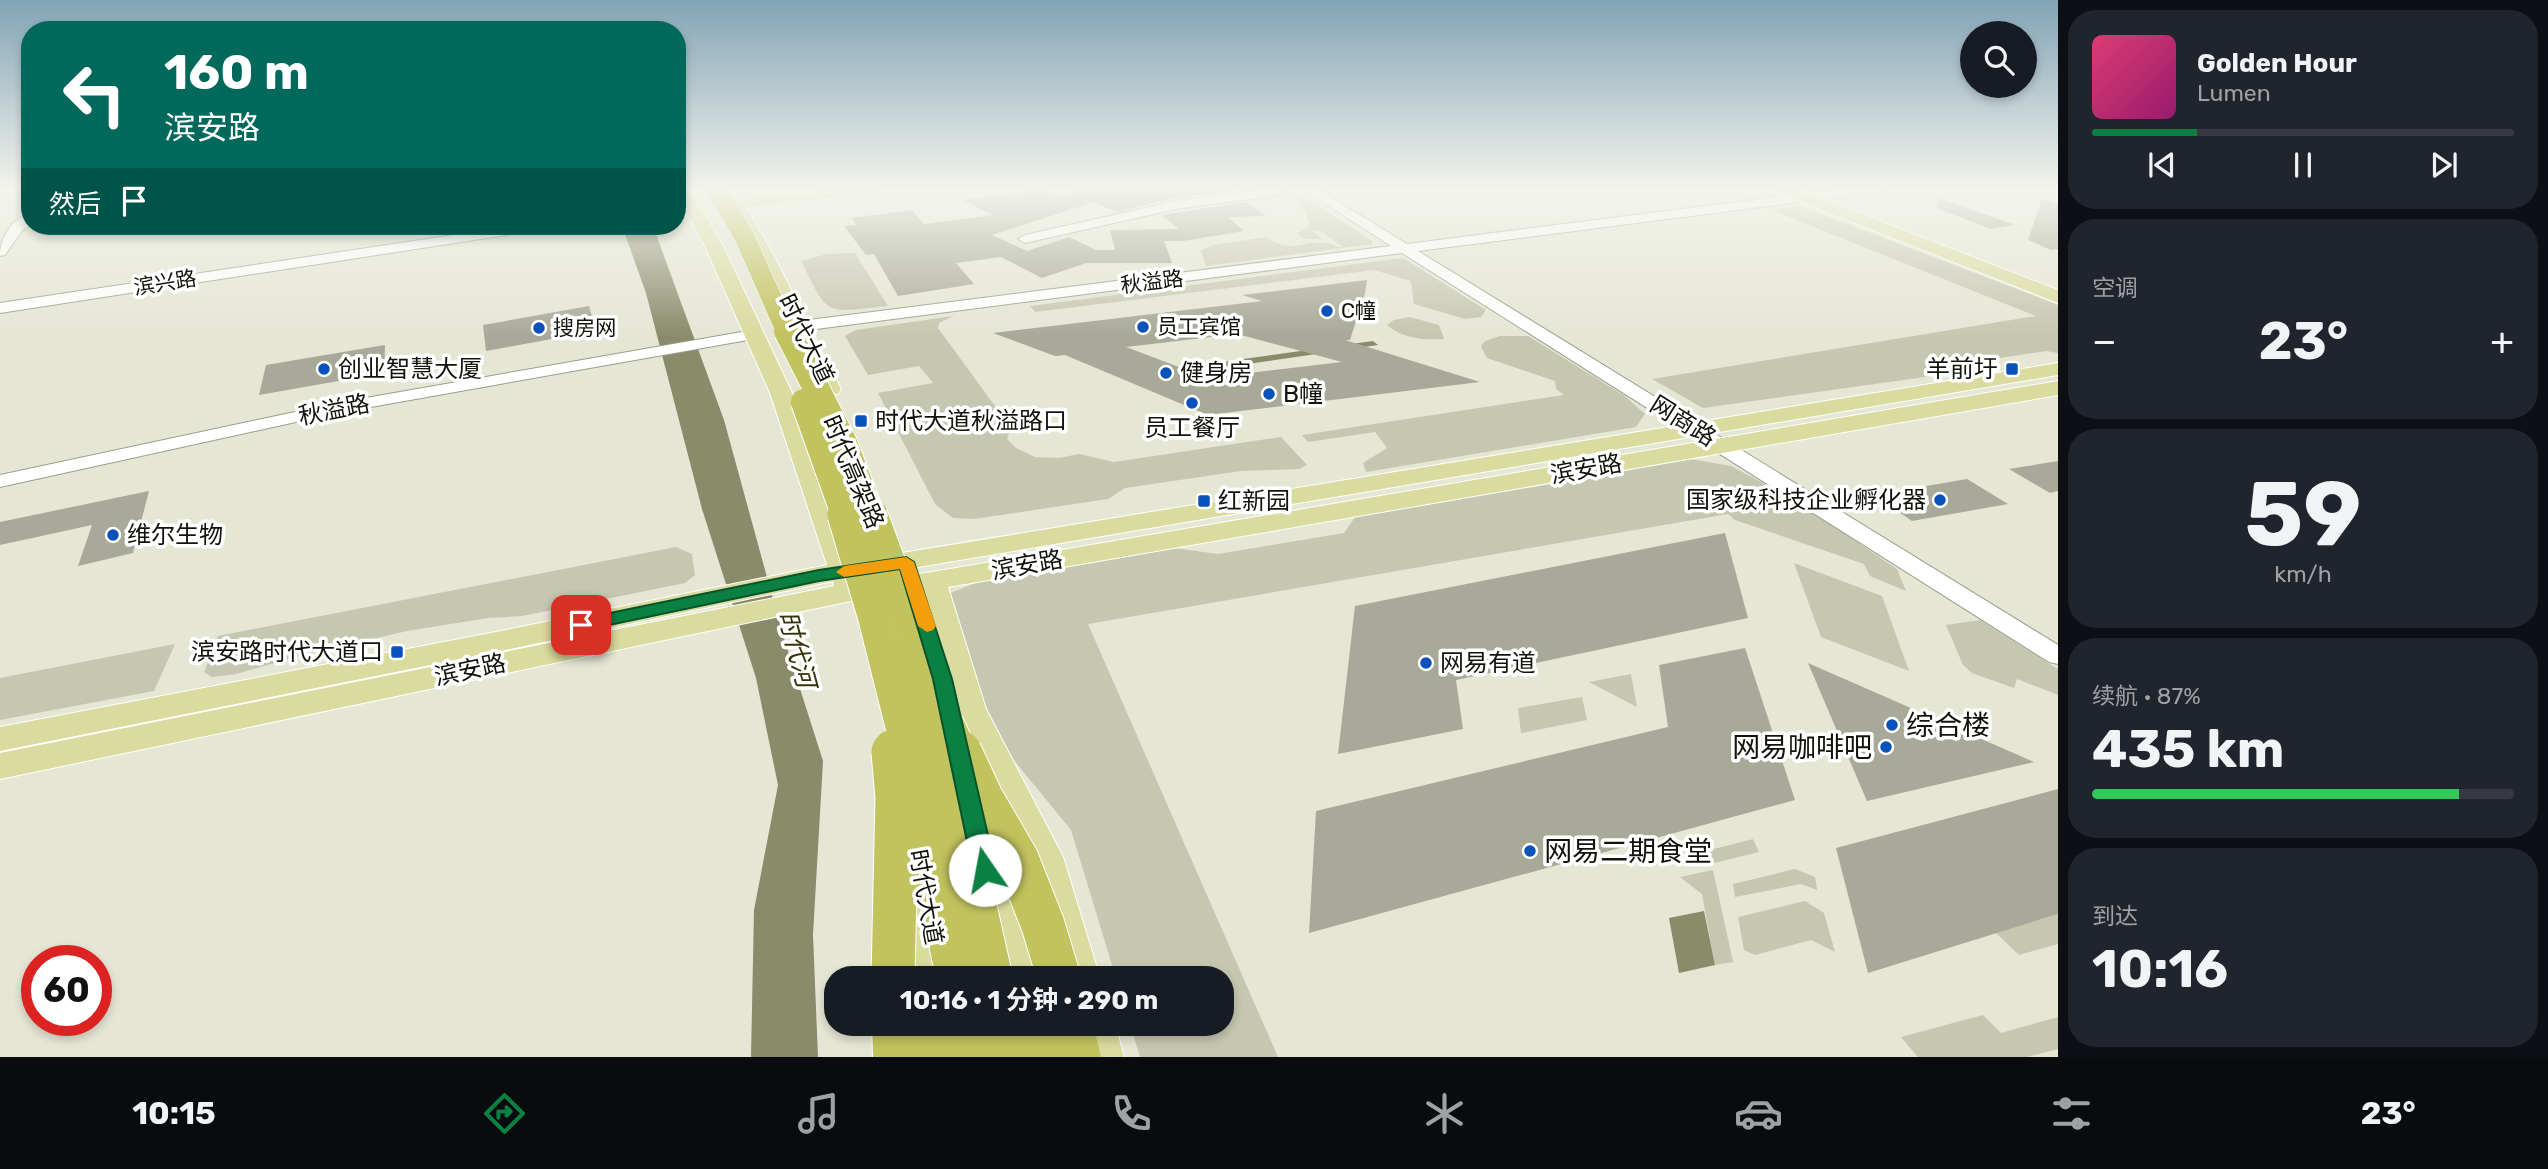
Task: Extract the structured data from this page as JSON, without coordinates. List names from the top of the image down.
{
  "streets": {
    "highway": ["时代高架路"],
    "main road": ["时代大道", "滨安路"],
    "street": ["秋溢路", "滨兴路", "网商路"]
  },
  "crossings": [
    ["秋溢路", "时代大道"],
    ["秋溢路", "网商路"],
    ["时代大道", "滨安路"],
    ["网商路", "滨安路"]
  ],
  "water": ["时代河"],
  "places": {
    "other": [
      "C幢",
      "员工宾馆",
      "搜房网",
      "创业智慧大厦",
      "健身房",
      "B幢",
      "员工餐厅",
      "国家级科技企业孵化器",
      "维尔生物",
      "网易有道",
      "综合楼",
      "网易咖啡吧",
      "网易二期食堂"
    ],
    "transit": [
      "羊前圩",
      "时代大道秋溢路口",
      "红新园",
      "滨安路时代大道口"
    ]
  },
  "page": {
    "turn": ["160 m", "滨安路"],
    "song": ["Golden Hour", "Lumen"],
    "then": "然后",
    "tile": [
      "空调",
      ["59", "km/h"],
      ["续航 · 87%", "435 km"],
      ["到达", "10:16"]
    ],
    "heat": ["−", "23°", "+"],
    "limit": "60",
    "trip": "10:16 · 1 分钟 · 290 m",
    "tabs": ["10:15", "23°"]
  }
}
